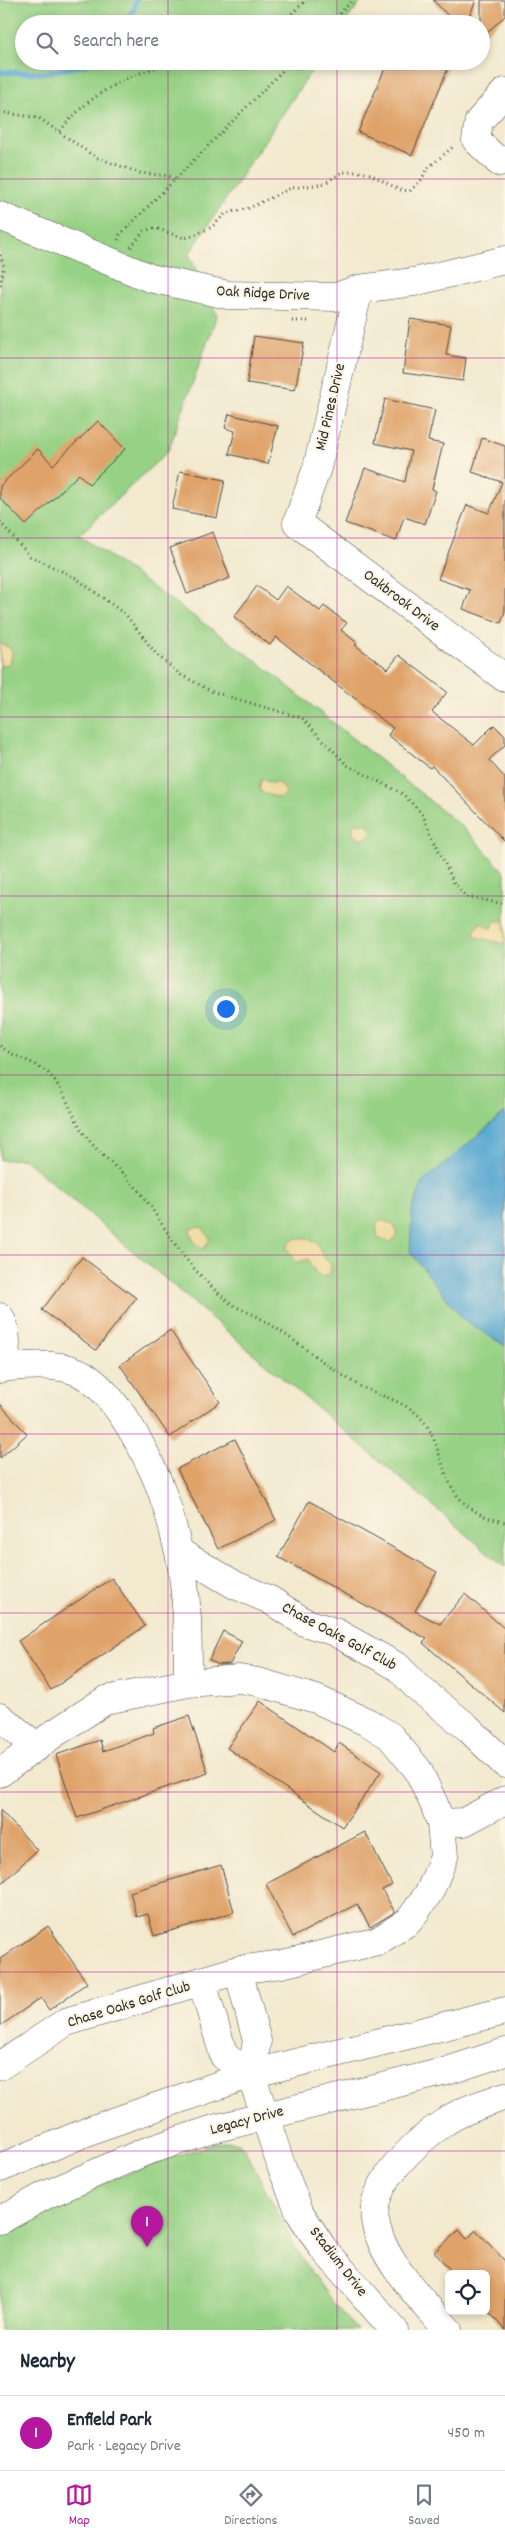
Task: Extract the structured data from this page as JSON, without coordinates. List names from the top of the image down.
{
  "streets": {
    "street": [
      "Oak Ridge Drive",
      "Mid Pines Drive",
      "Oakbrook Drive",
      "Chase Oaks Golf Club",
      "Legacy Drive",
      "Stadium Drive"
    ]
  },
  "crossings": [
    ["Oak Ridge Drive", "Mid Pines Drive"],
    ["Mid Pines Drive", "Oakbrook Drive"],
    ["Legacy Drive", "Stadium Drive"]
  ],
  "page": {
    "search": "Search here",
    "pins": "1",
    "heading": "Nearby",
    "list": [
      {
        "mark": "1",
        "name": "Enfield Park",
        "note": "Park · Legacy Drive",
        "value": "450 m"
      }
    ],
    "nav": ["Map", "Directions", "Saved"]
  }
}
